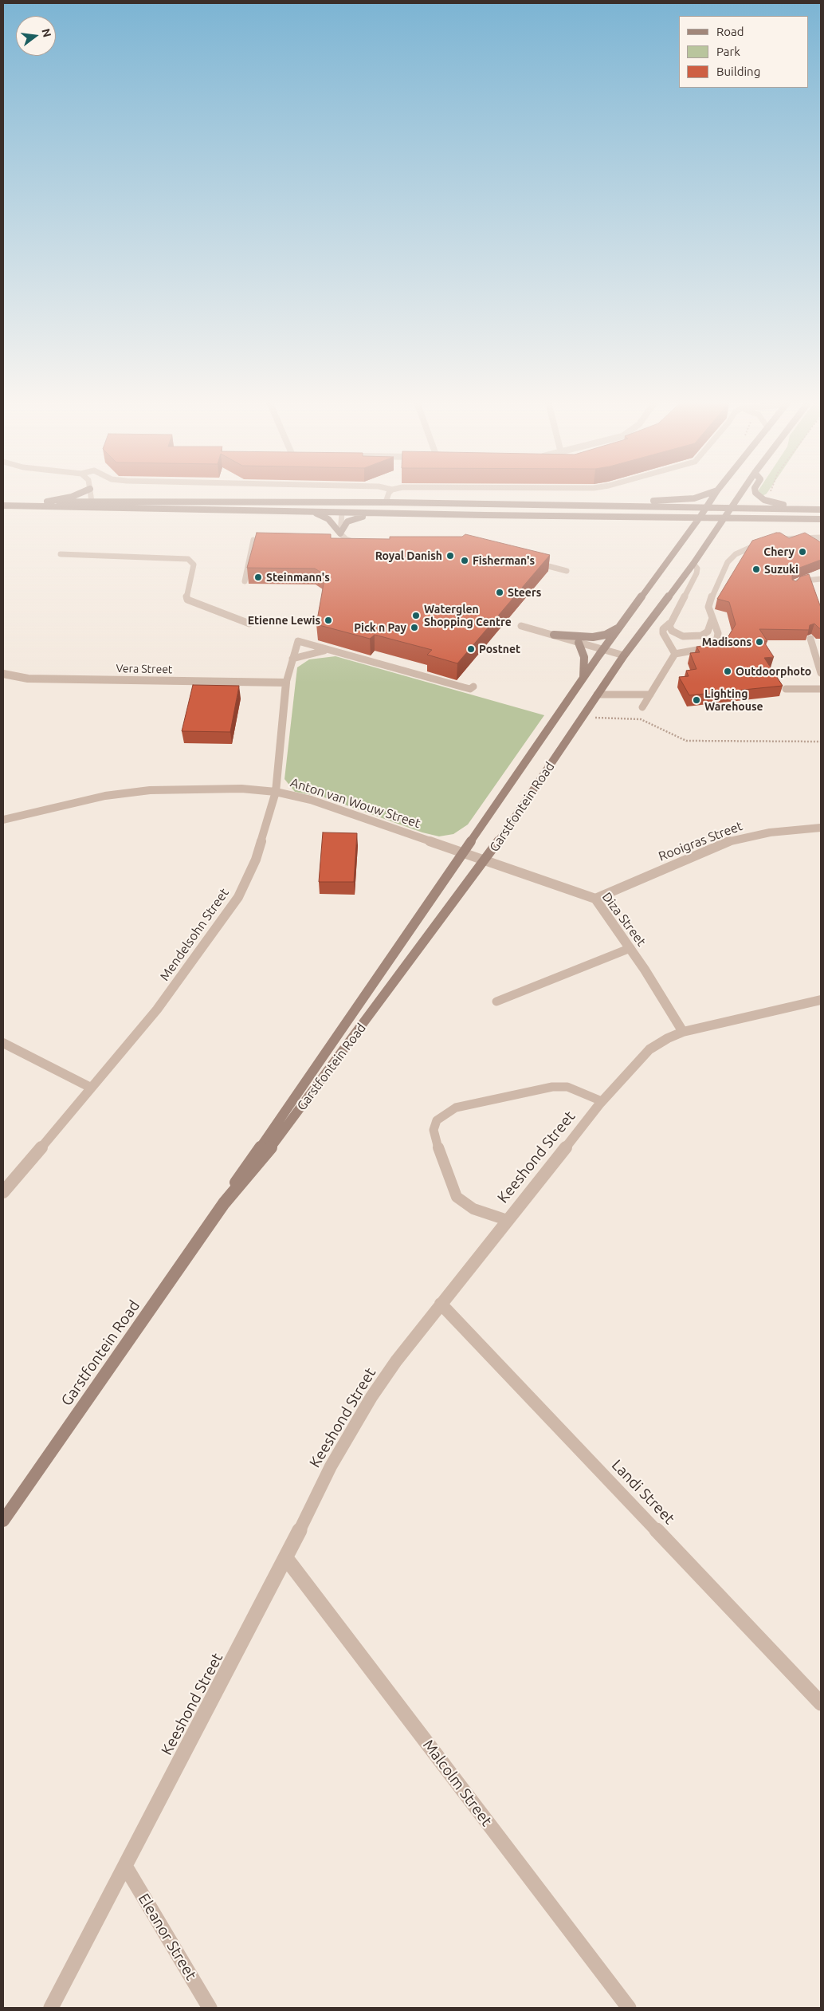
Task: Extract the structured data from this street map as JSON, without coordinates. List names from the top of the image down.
{
  "streets": {
    "main road": ["Garstfontein Road"],
    "street": [
      "Vera Street",
      "Anton van Wouw Street",
      "Rooigras Street",
      "Diza Street",
      "Mendelsohn Street",
      "Keeshond Street",
      "Landi Street",
      "Malcolm Street",
      "Eleanor Street"
    ]
  },
  "crossings": [
    ["Vera Street", "Mendelsohn Street"],
    ["Anton van Wouw Street", "Garstfontein Road"],
    ["Anton van Wouw Street", "Diza Street"],
    ["Anton van Wouw Street", "Mendelsohn Street"],
    ["Garstfontein Road", "Diza Street"],
    ["Rooigras Street", "Diza Street"],
    ["Diza Street", "Keeshond Street"],
    ["Keeshond Street", "Landi Street"],
    ["Keeshond Street", "Malcolm Street"],
    ["Keeshond Street", "Eleanor Street"]
  ],
  "places": [
    "Chery",
    "Royal Danish",
    "Fisherman's",
    "Suzuki",
    "Steinmann's",
    "Steers",
    "Waterglen Shopping Centre",
    "Etienne Lewis",
    "Pick n Pay",
    "Madisons",
    "Postnet",
    "Outdoorphoto",
    "Lighting Warehouse"
  ],
  "legend": ["Road", "Park", "Building"],
  "north": "right"
}
